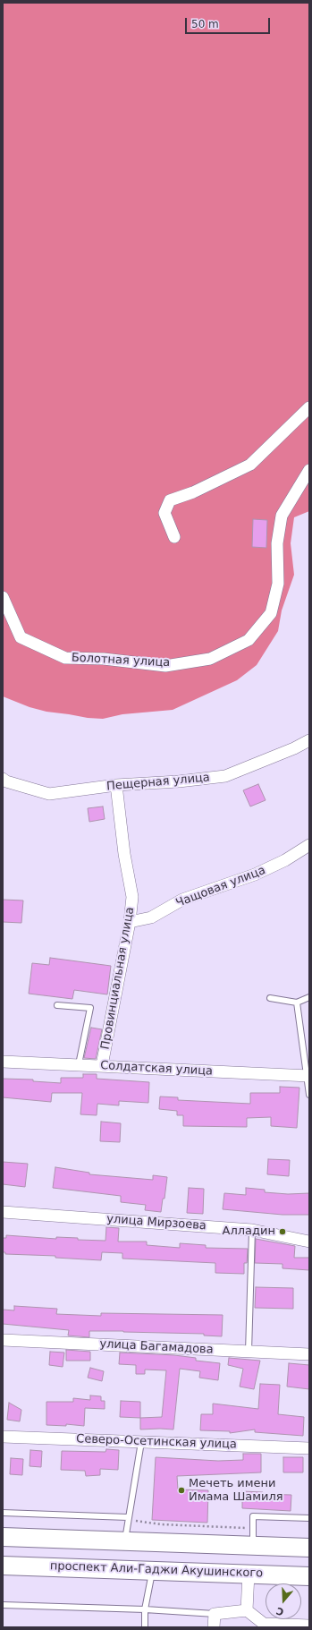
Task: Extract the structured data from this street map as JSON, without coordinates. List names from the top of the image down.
{
  "streets": {
    "main road": ["проспект Али-Гаджи Акушинского"],
    "street": [
      "Болотная улица",
      "Пещерная улица",
      "Чащовая улица",
      "Провинциальная улица",
      "Солдатская улица",
      "улица Мирзоева",
      "улица Багамадова",
      "Северо-Осетинская улица"
    ]
  },
  "crossings": [
    ["Пещерная улица", "Провинциальная улица"],
    ["Чащовая улица", "Провинциальная улица"],
    ["Провинциальная улица", "Солдатская улица"]
  ],
  "places": ["Алладин", "Мечеть имени Имама Шамиля"],
  "scale_bar": "50 m",
  "north": "bottom"
}
